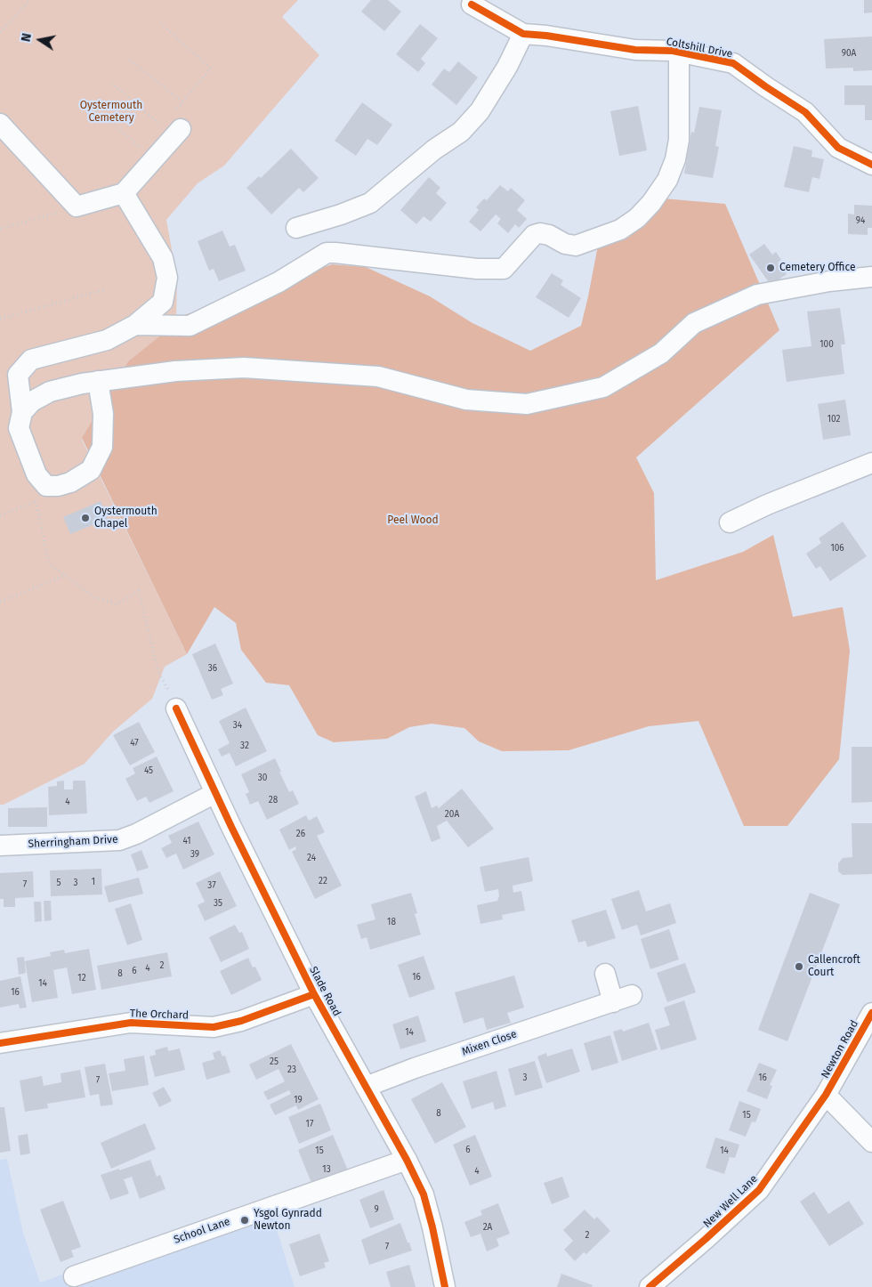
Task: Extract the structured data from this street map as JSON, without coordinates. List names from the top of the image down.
{
  "streets": {
    "street": [
      "Coltshill Drive",
      "Sherringham Drive",
      "Slade Road",
      "The Orchard",
      "Mixen Close",
      "Newton Road",
      "New Well Lane",
      "School Lane"
    ]
  },
  "crossings": [
    ["Sherringham Drive", "Slade Road"],
    ["Slade Road", "The Orchard"],
    ["Slade Road", "Mixen Close"],
    ["Slade Road", "School Lane"],
    ["Newton Road", "New Well Lane"]
  ],
  "parks": ["Oystermouth Cemetery", "Peel Wood"],
  "places": [
    "Cemetery Office",
    "Oystermouth Chapel",
    "Callencroft Court",
    "Ysgol Gynradd Newton"
  ],
  "house_numbers": [
    "90A",
    "94",
    "100",
    "102",
    "106",
    "36",
    "34",
    "47",
    "32",
    "45",
    "30",
    "28",
    "4",
    "20A",
    "26",
    "41",
    "39",
    "24",
    "22",
    "1",
    "5",
    "3",
    "7",
    "37",
    "35",
    "18",
    "2",
    "4",
    "6",
    "8",
    "16",
    "12",
    "14",
    "16",
    "14",
    "25",
    "23",
    "3",
    "16",
    "7",
    "19",
    "8",
    "15",
    "17",
    "6",
    "15",
    "14",
    "13",
    "4",
    "9",
    "2A",
    "2",
    "7"
  ],
  "north": "left"
}
